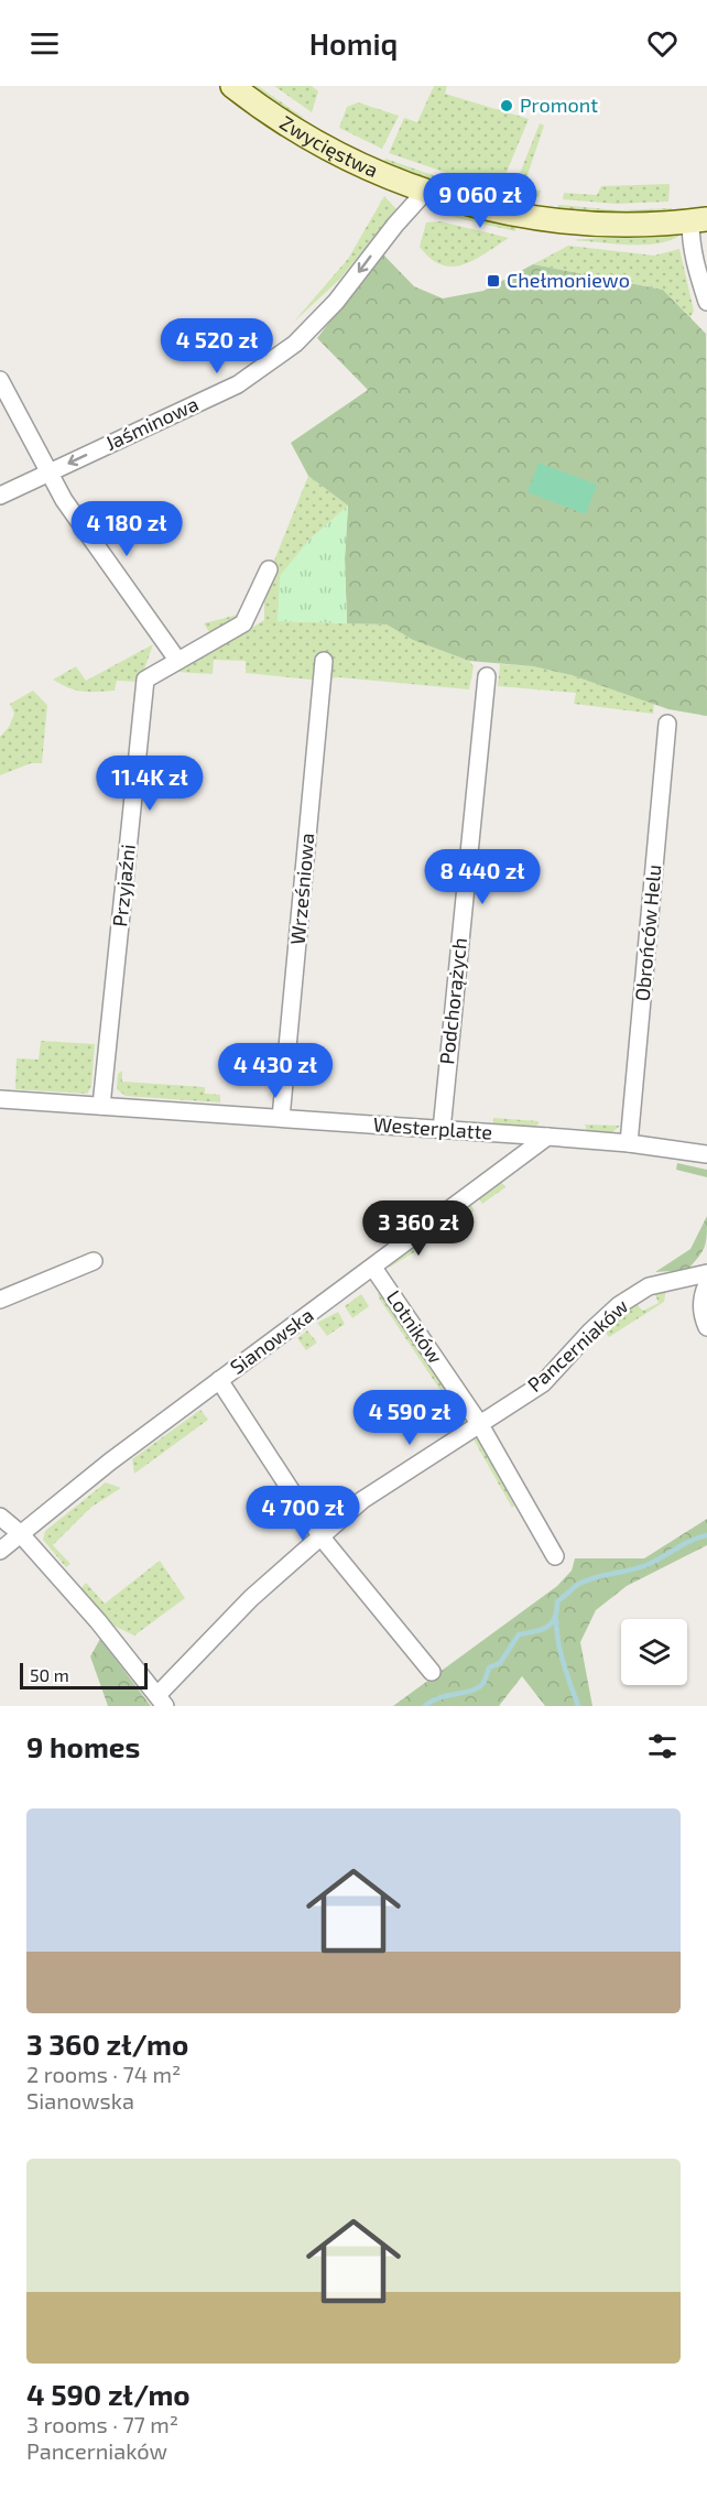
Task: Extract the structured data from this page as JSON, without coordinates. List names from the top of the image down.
{
  "streets": {
    "main road": ["Zwycięstwa"],
    "street": [
      "Jaśminowa",
      "Przyjaźni",
      "Wrześniowa",
      "Obrońców Helu",
      "Podchorążych",
      "Westerplatte",
      "Lotników",
      "Sianowska",
      "Pancerniaków"
    ]
  },
  "crossings": [
    ["Zwycięstwa", "Jaśminowa"],
    ["Przyjaźni", "Westerplatte"],
    ["Wrześniowa", "Westerplatte"],
    ["Obrońców Helu", "Westerplatte"],
    ["Podchorążych", "Westerplatte"],
    ["Westerplatte", "Sianowska"],
    ["Lotników", "Sianowska"],
    ["Lotników", "Pancerniaków"]
  ],
  "one_way": ["Jaśminowa"],
  "places": {
    "other": ["Promont"],
    "transit": ["Chełmoniewo"]
  },
  "scale_bar": "50 m",
  "page": {
    "header": "Homiq",
    "price": [
      "9 060 zł",
      "4 520 zł",
      "4 180 zł",
      "11.4K zł",
      "8 440 zł",
      "4 430 zł",
      "3 360 zł",
      "4 590 zł",
      "4 700 zł"
    ],
    "scale": "50 m",
    "heading": "9 homes",
    "list": [
      {
        "name": "3 360 zł/mo",
        "note": "2 rooms · 74 m² · Sianowska"
      },
      {
        "name": "4 590 zł/mo",
        "note": "3 rooms · 77 m² · Pancerniaków"
      }
    ]
  }
}
